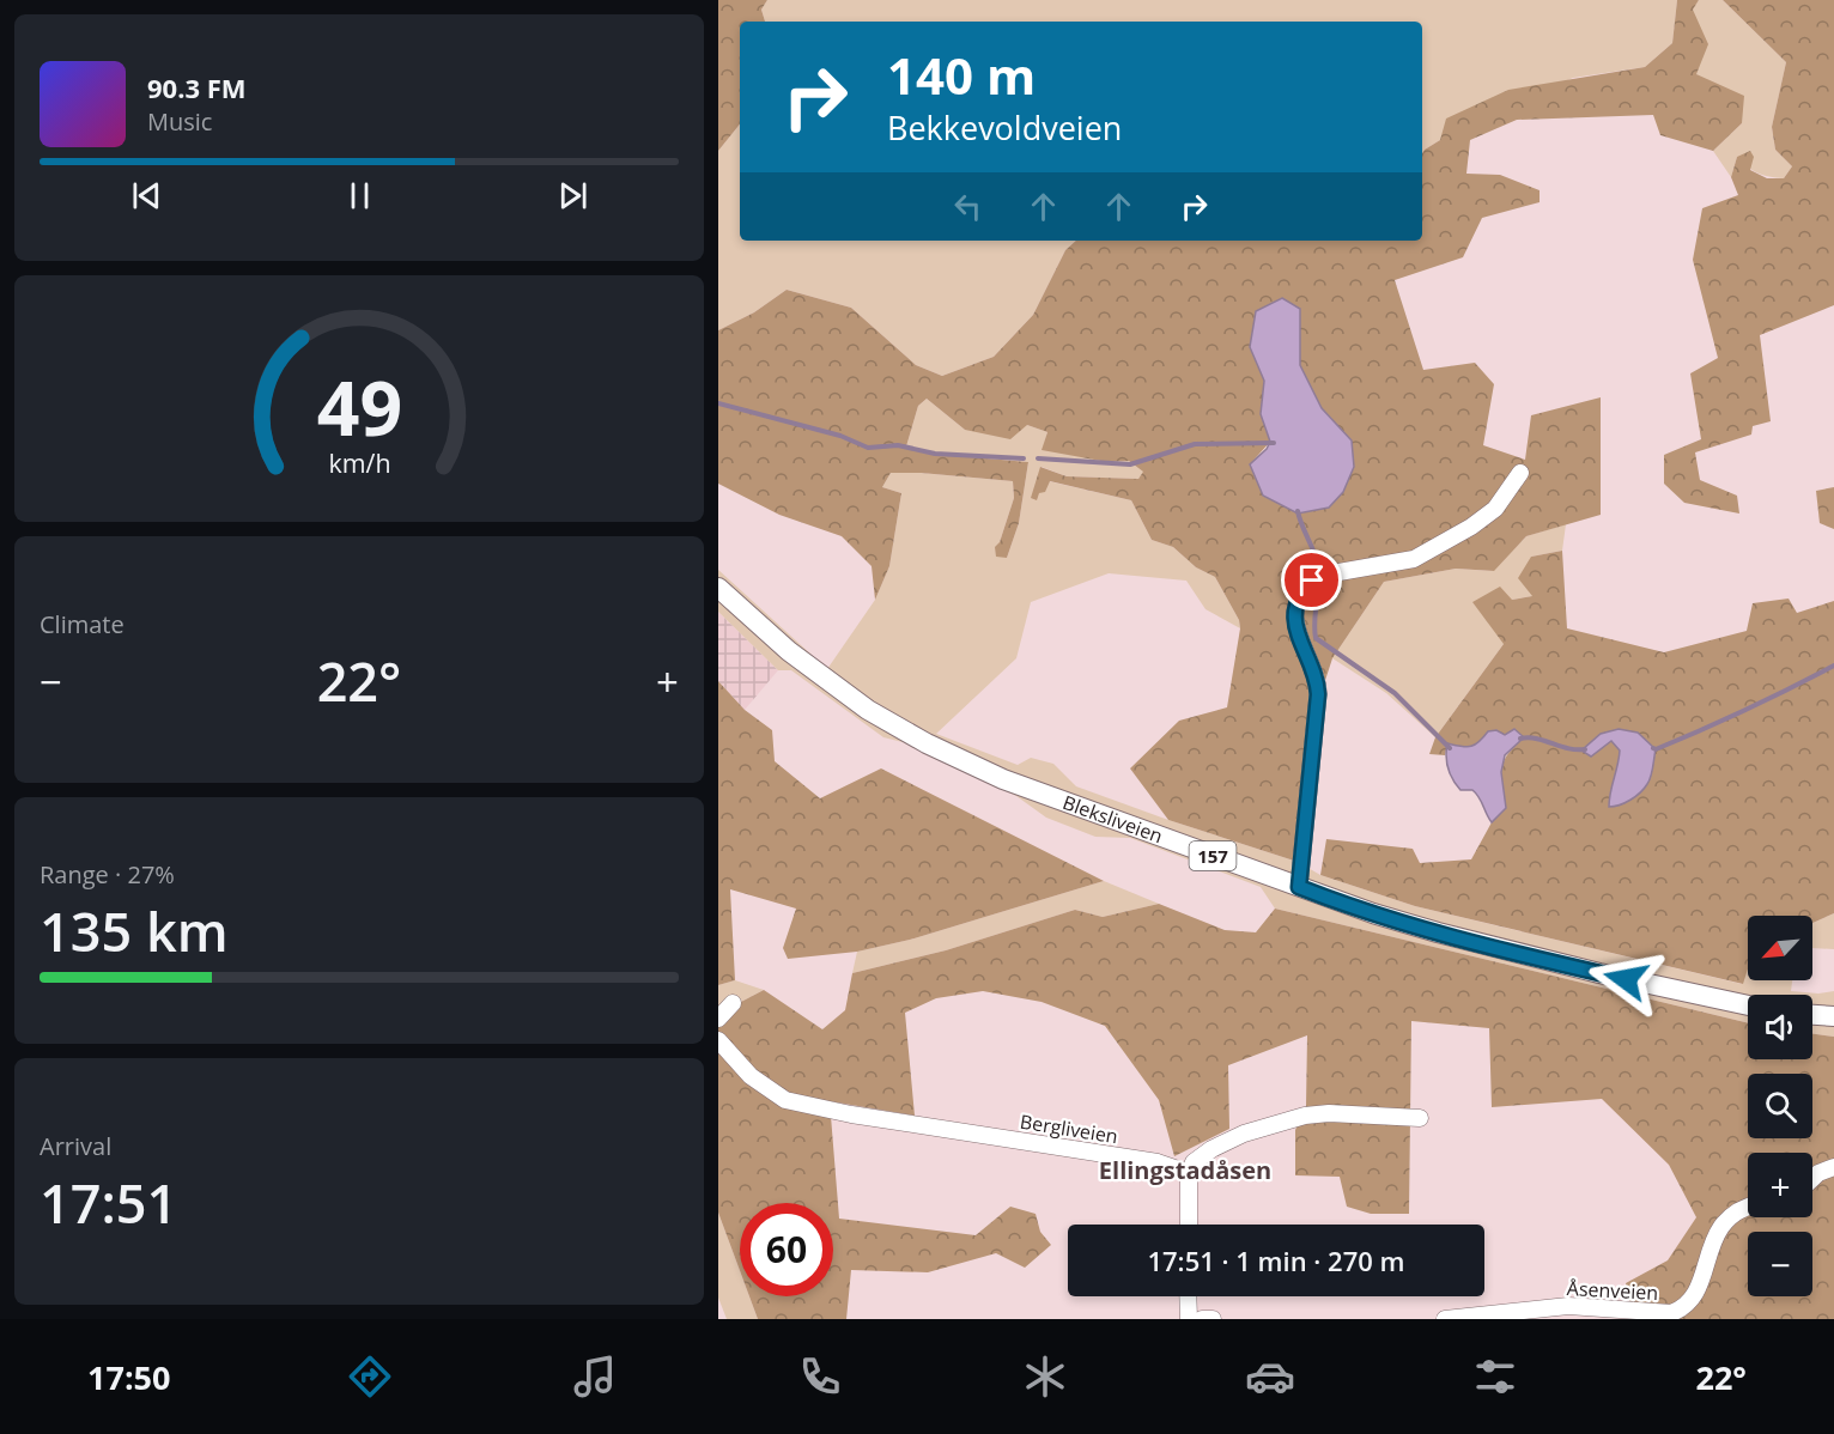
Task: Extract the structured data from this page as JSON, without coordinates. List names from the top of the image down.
{
  "streets": {
    "main road": ["Bleksliveien", "157"],
    "street": ["Bergliveien", "Åsenveien"]
  },
  "districts": ["Ellingstadåsen"],
  "north": "bottom left",
  "page": {
    "turn": ["140 m", "Bekkevoldveien"],
    "song": ["90.3 FM", "Music"],
    "tile": [
      "Climate",
      ["Range · 27%", "135 km"],
      ["Arrival", "17:51"]
    ],
    "heat": ["−", "22°", "+"],
    "map_buttons": ["+", "−"],
    "limit": "60",
    "trip": "17:51 · 1 min · 270 m",
    "tabs": ["17:50", "22°"],
    "gauge": ["49", "km/h"]
  }
}
